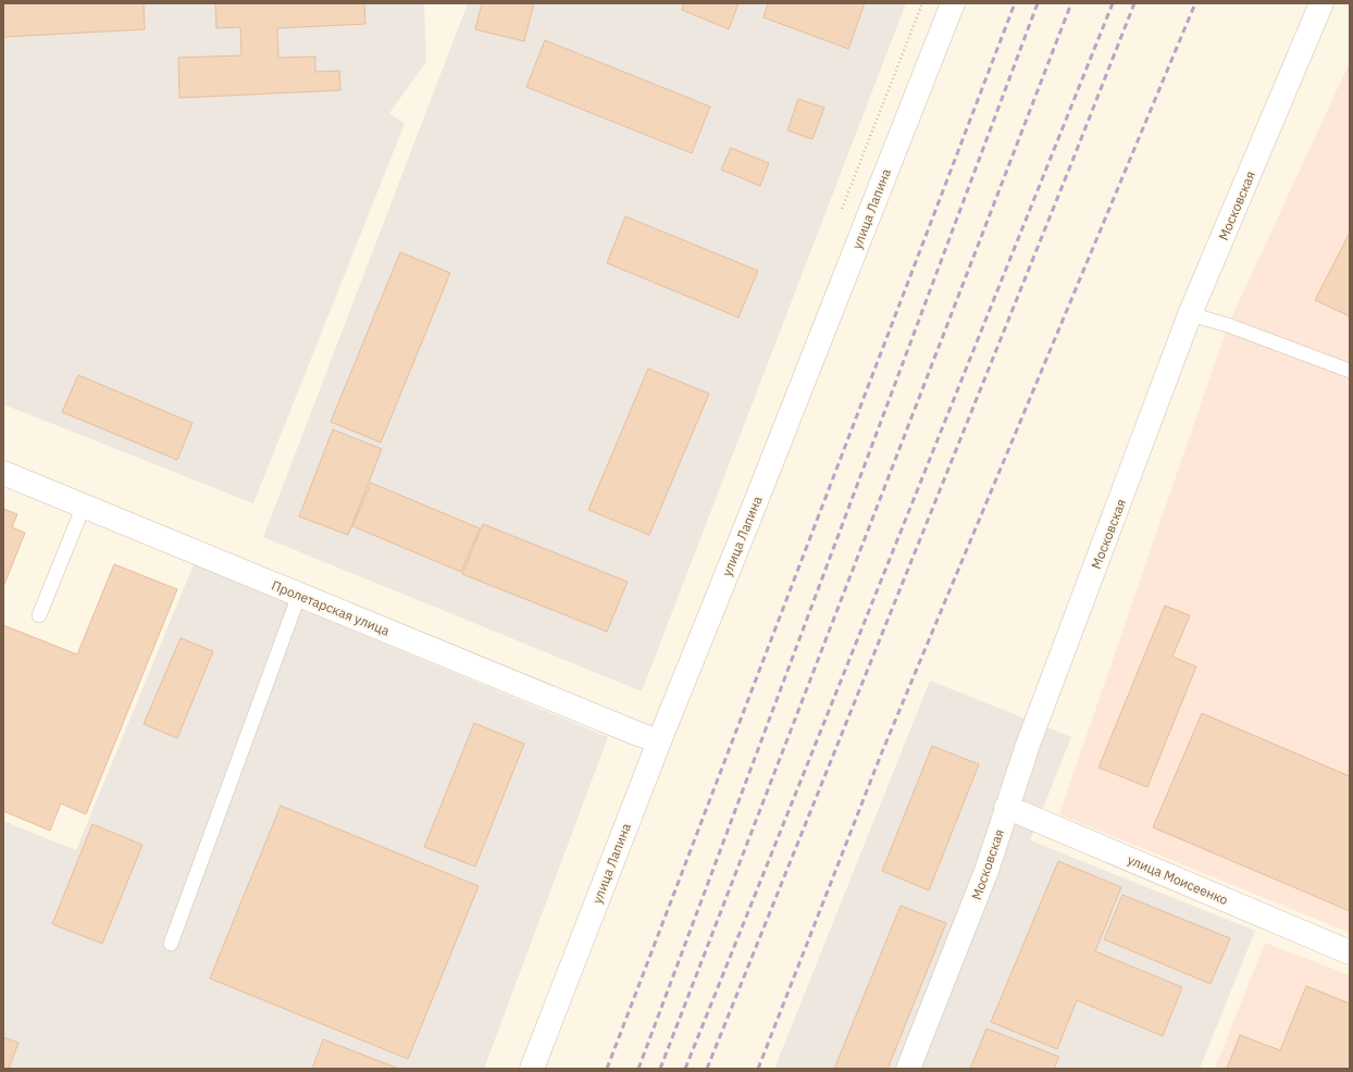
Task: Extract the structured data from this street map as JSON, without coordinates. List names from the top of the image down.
{
  "streets": {
    "street": [
      "Московская",
      "улица Лапина",
      "Пролетарская улица",
      "улица Моисеенко"
    ]
  },
  "crossings": [
    ["Московская", "улица Моисеенко"],
    ["улица Лапина", "Пролетарская улица"]
  ]
}
